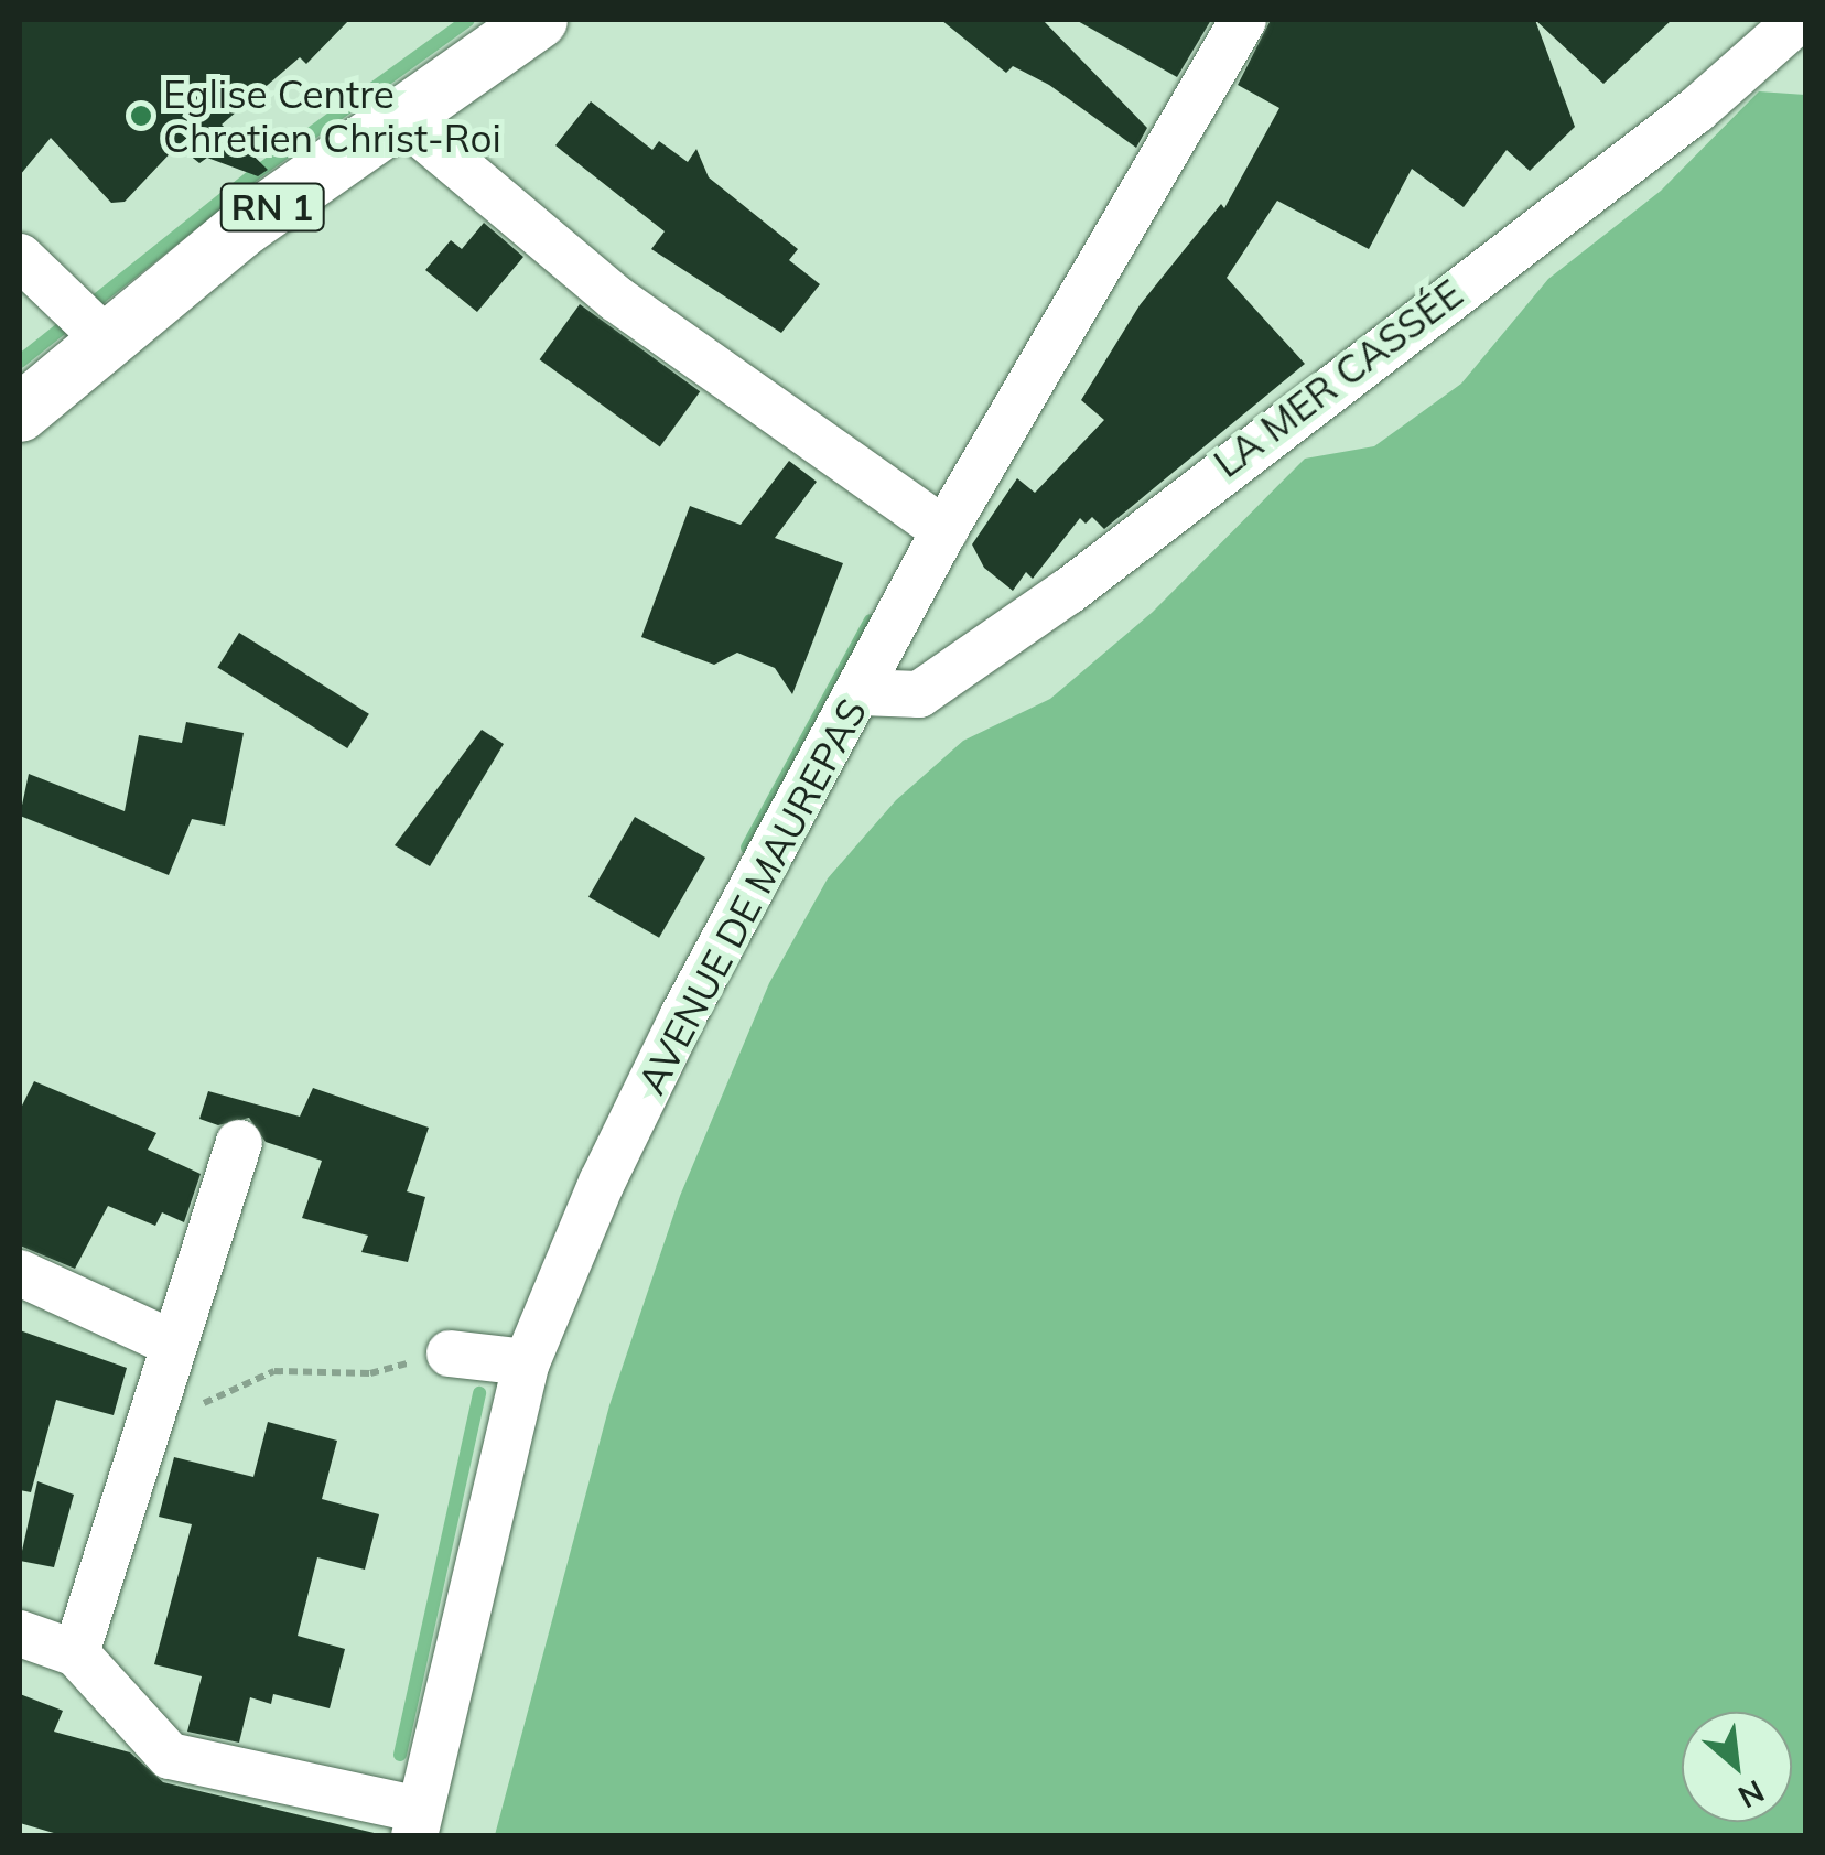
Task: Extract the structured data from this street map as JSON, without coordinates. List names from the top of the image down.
{
  "streets": {
    "main road": ["RN 1"],
    "street": ["LA MER CASSÉE", "AVENUE DE MAUREPAS"]
  },
  "crossings": [
    ["LA MER CASSÉE", "AVENUE DE MAUREPAS"]
  ],
  "places": ["Eglise Centre Chretien Christ-Roi"],
  "north": "bottom right"
}
